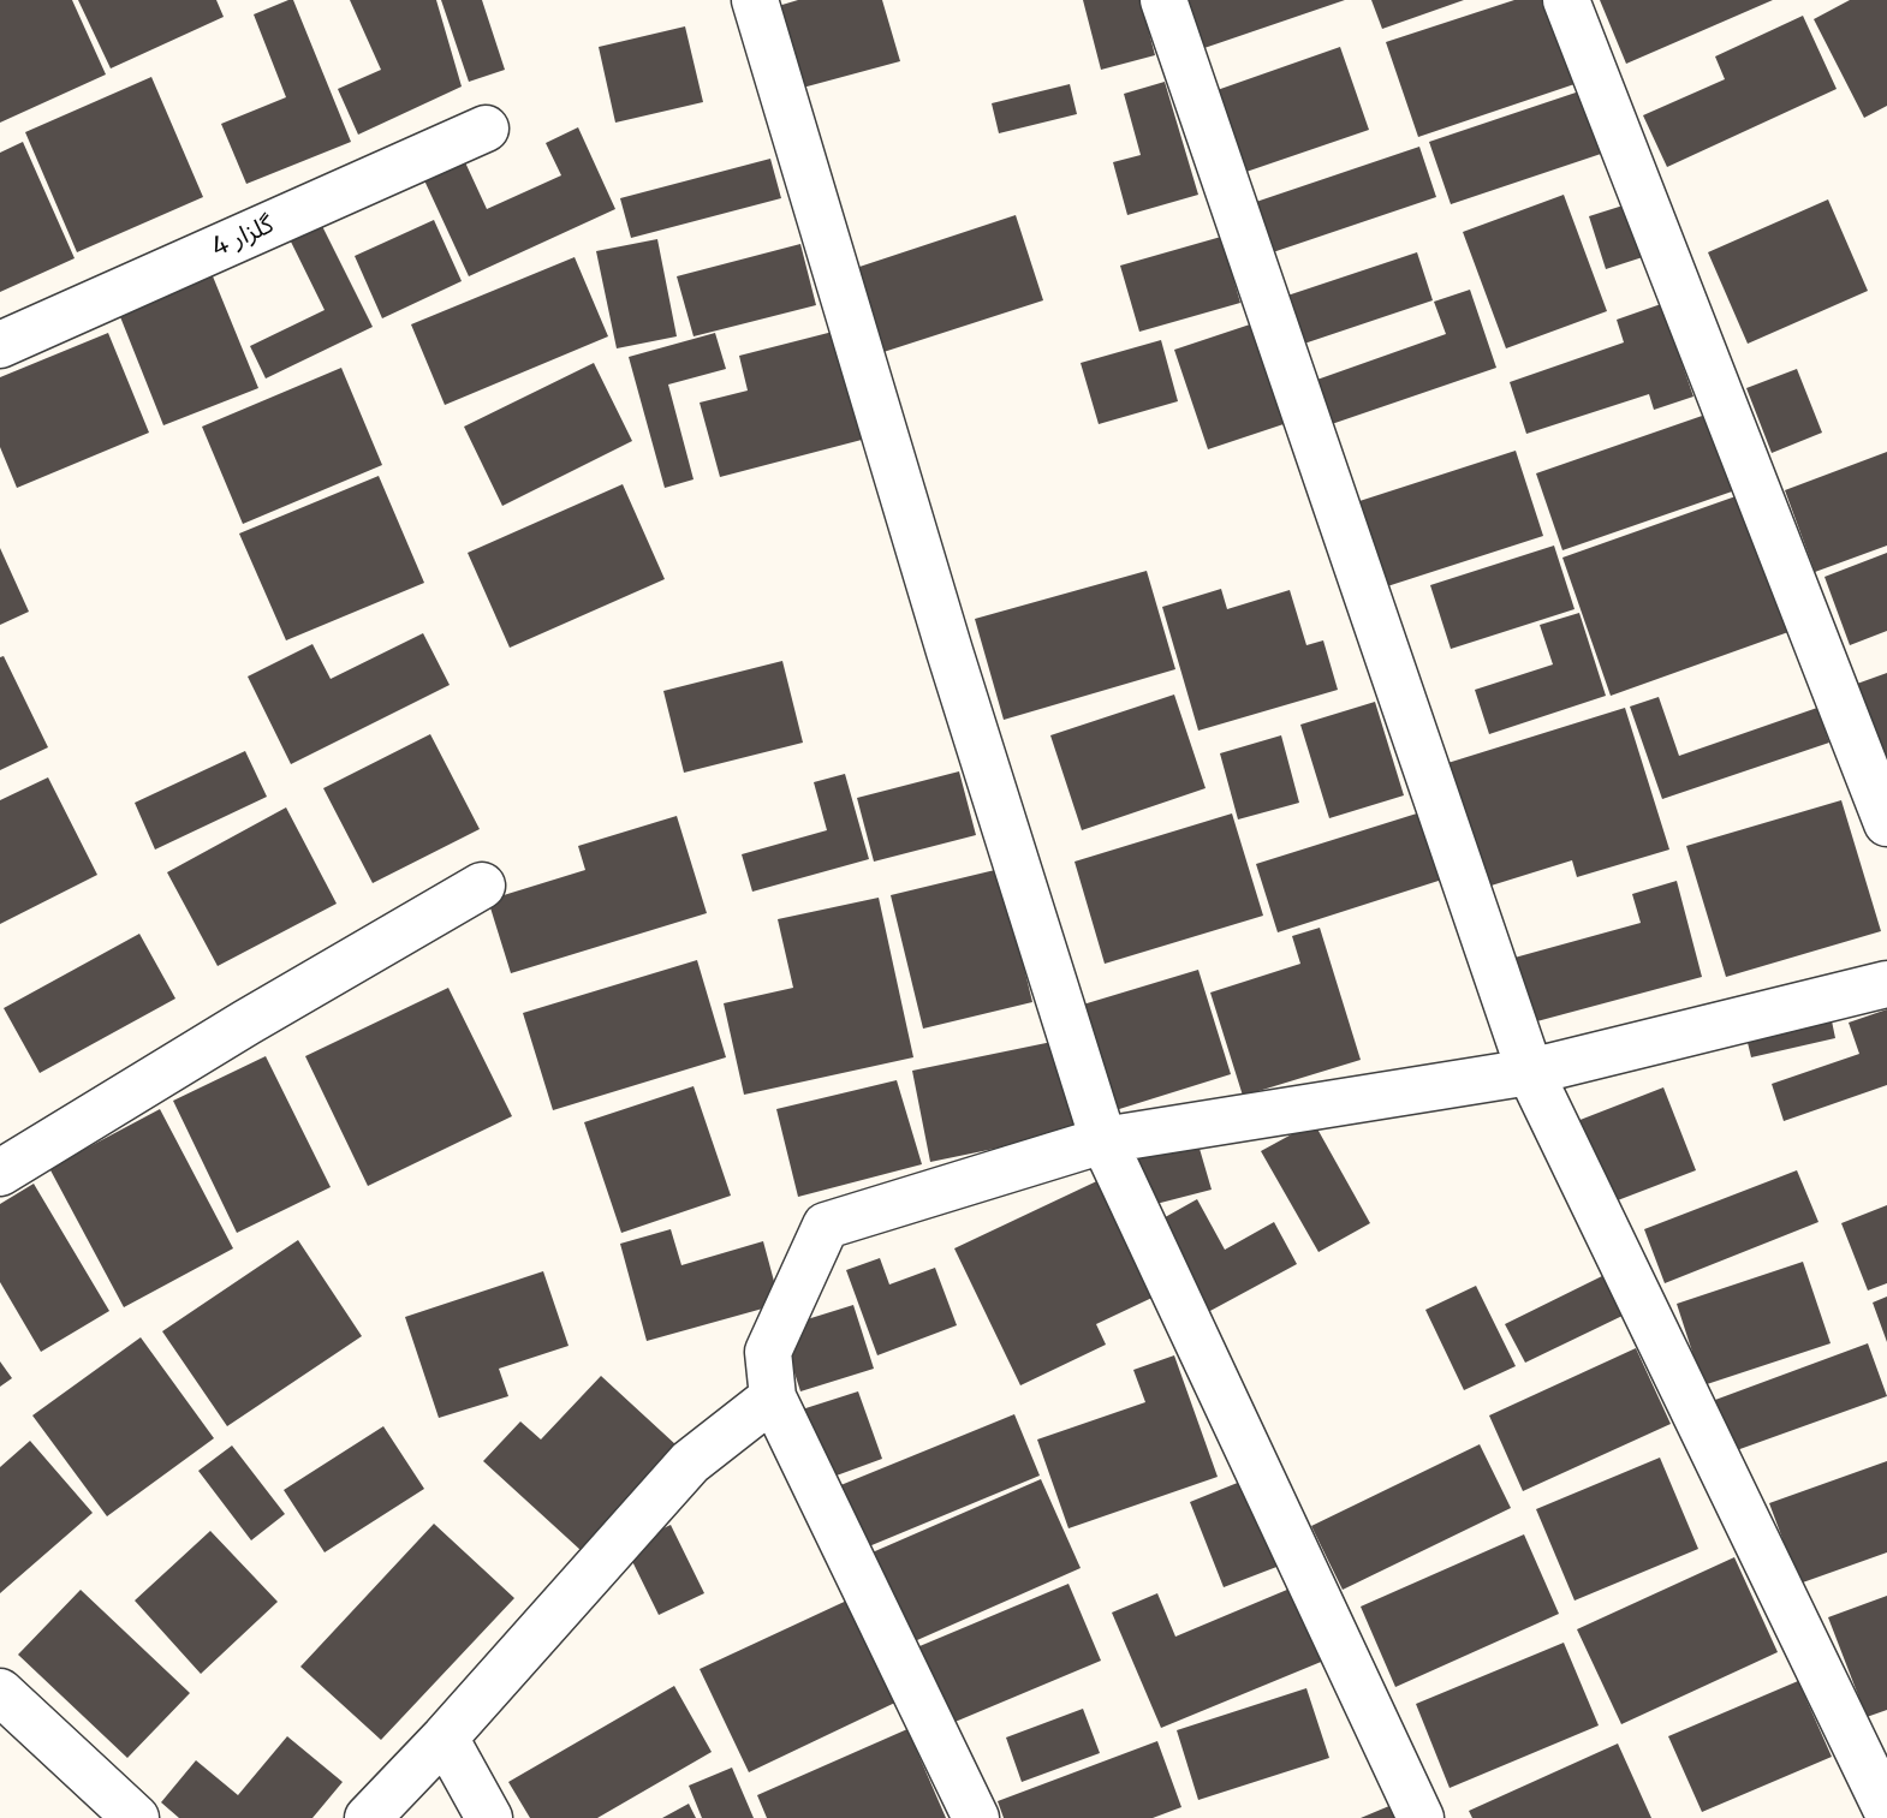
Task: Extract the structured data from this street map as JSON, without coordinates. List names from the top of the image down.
{
  "streets": {
    "street": ["گلزار 4"]
  }
}
